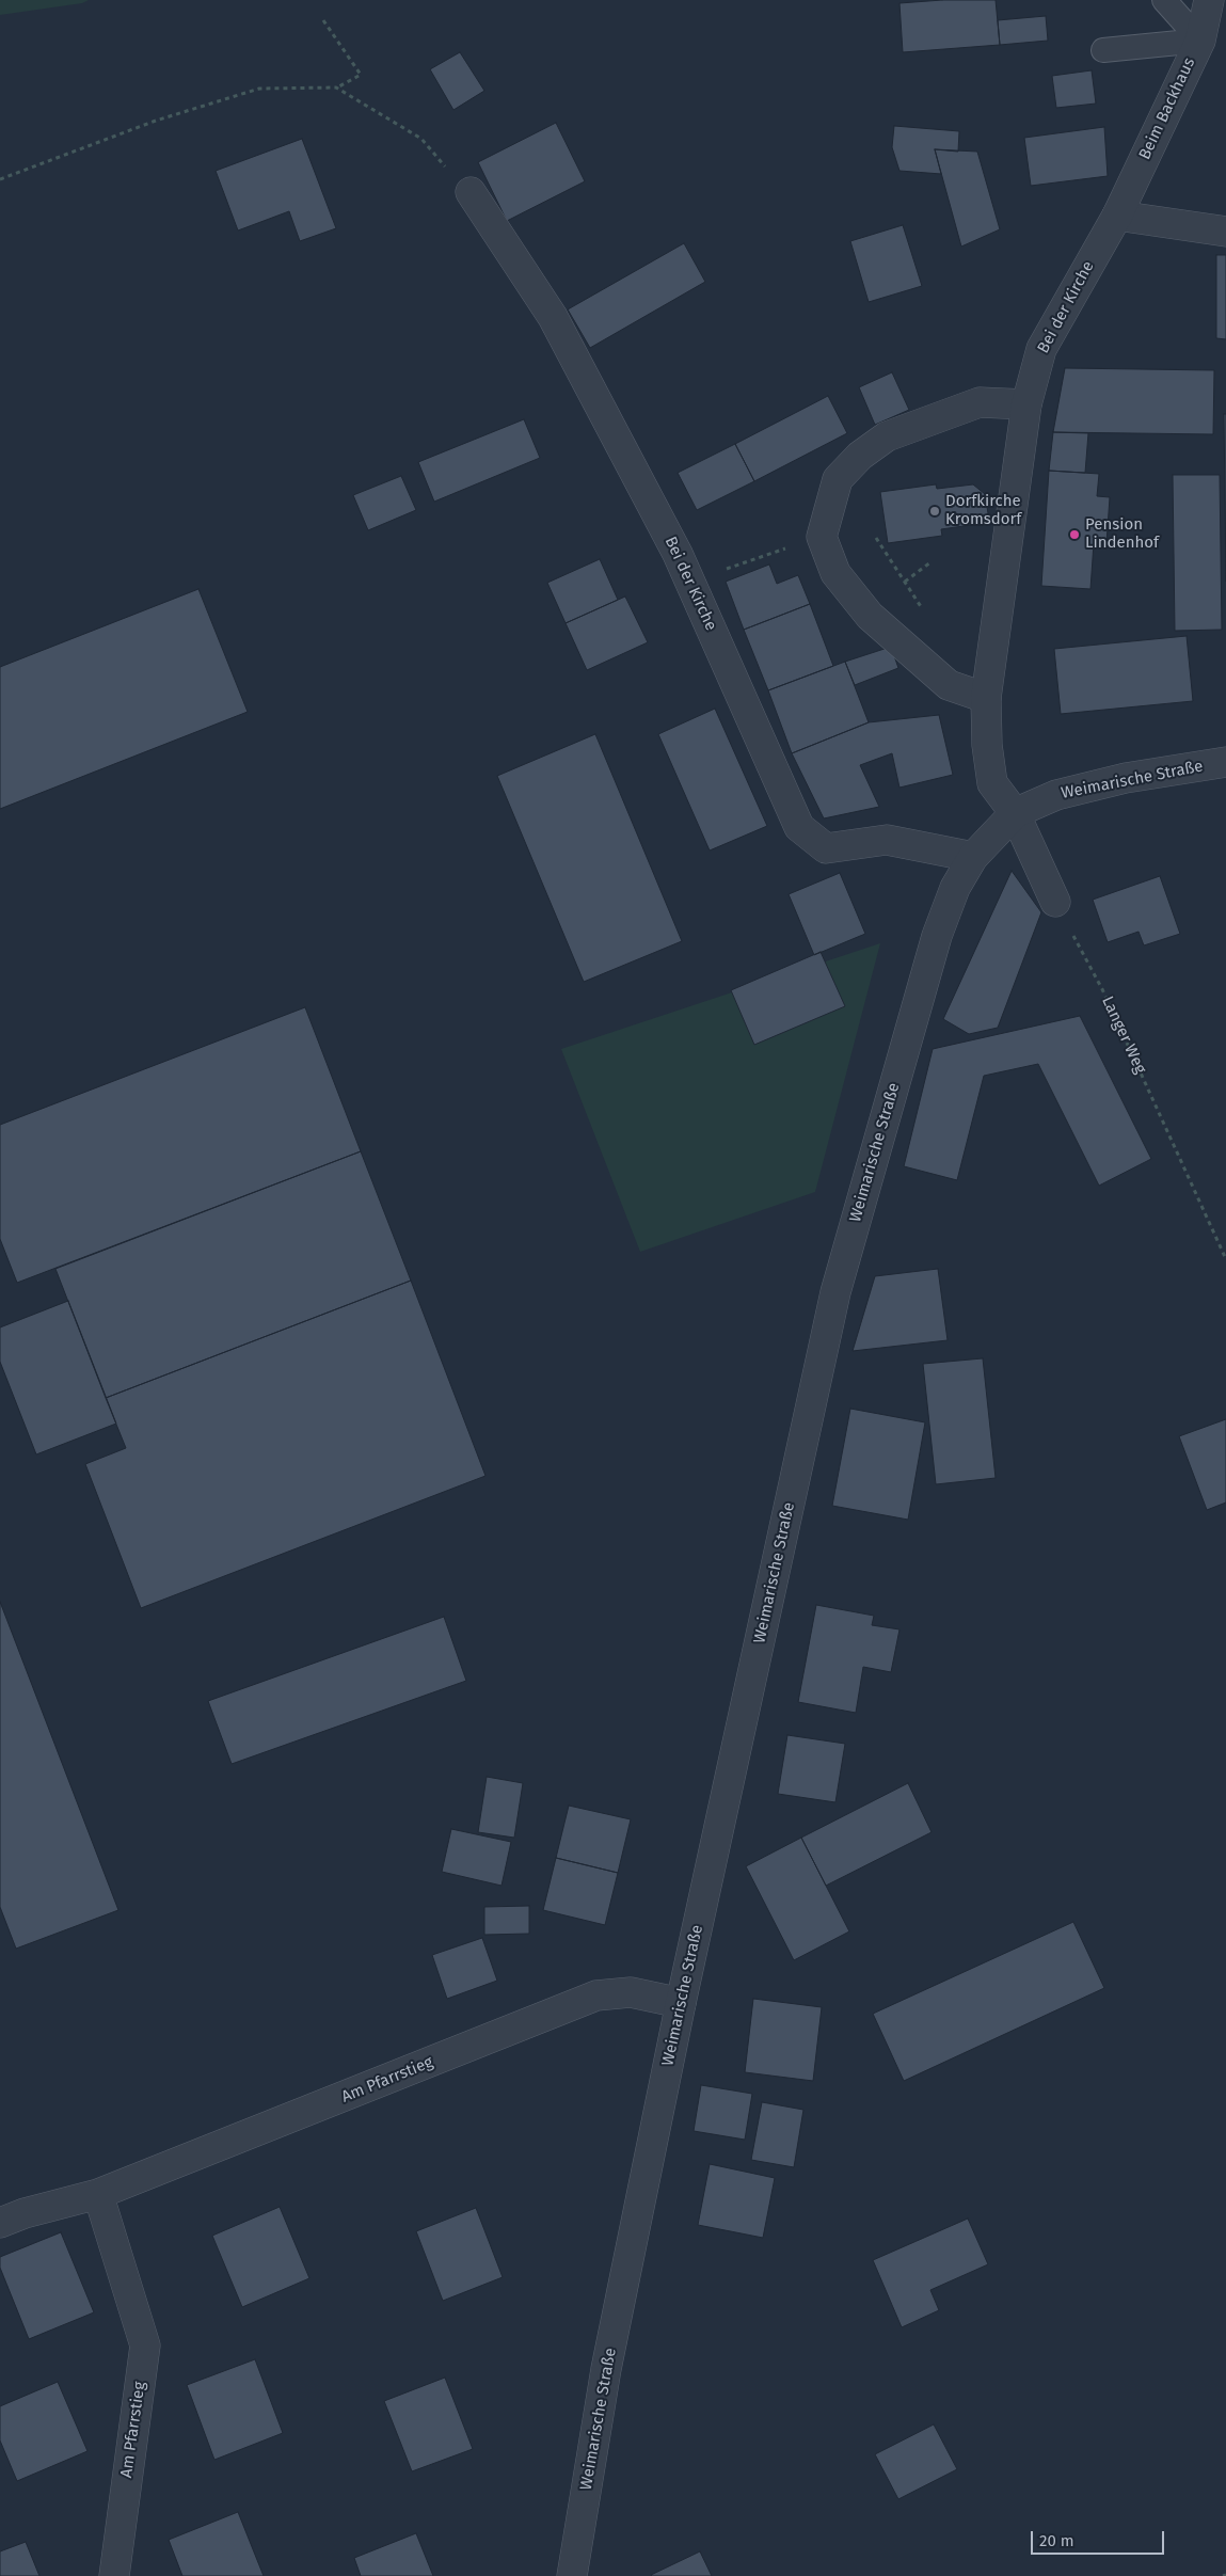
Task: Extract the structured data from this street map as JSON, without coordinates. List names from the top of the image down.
{
  "streets": {
    "street": [
      "Beim Backhaus",
      "Bei der Kirche",
      "Weimarische Straße",
      "Am Pfarrstieg"
    ],
    "path": ["Langer Weg"]
  },
  "crossings": [
    ["Beim Backhaus", "Bei der Kirche"],
    ["Bei der Kirche", "Weimarische Straße"],
    ["Weimarische Straße", "Am Pfarrstieg"]
  ],
  "places": ["Dorfkirche Kromsdorf", "Pension Lindenhof"],
  "scale_bar": "20 m"
}
